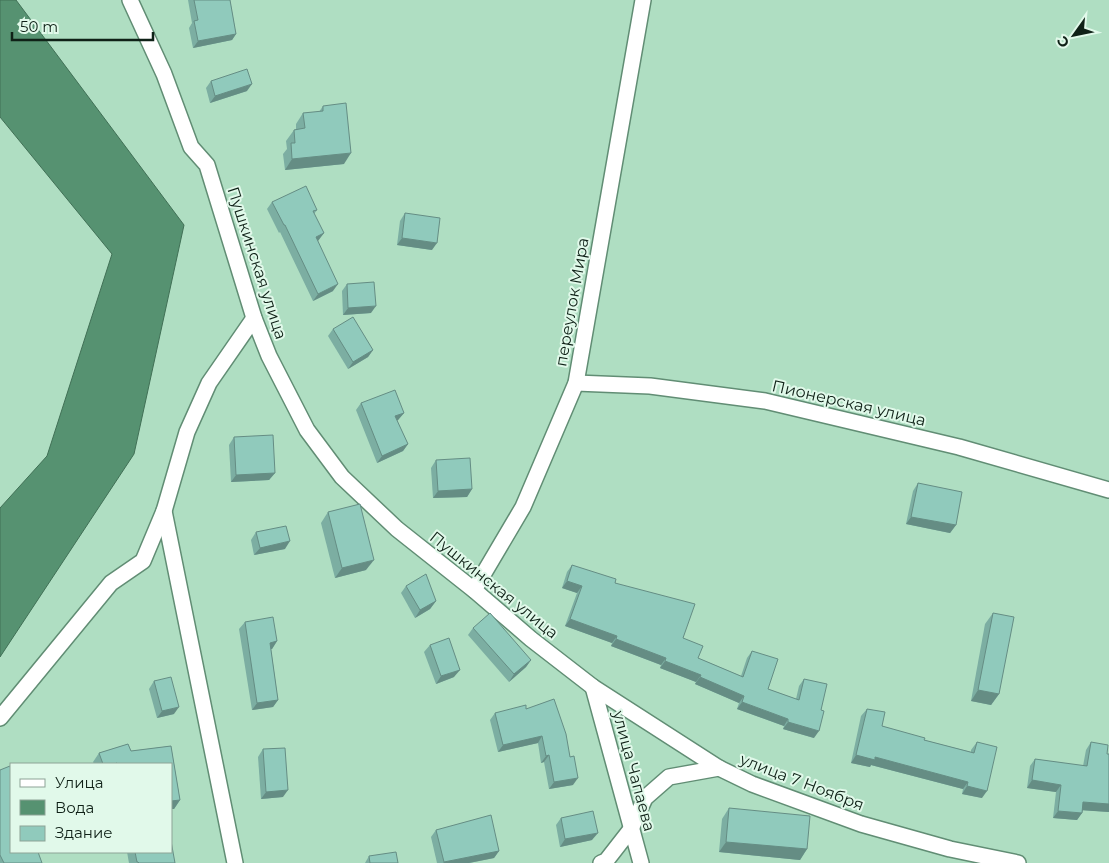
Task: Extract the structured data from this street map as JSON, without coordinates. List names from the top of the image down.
{
  "streets": {
    "street": [
      "Пушкинская улица",
      "переулок Мира",
      "Пионерская улица",
      "улица Чапаева",
      "улица 7 Ноября"
    ]
  },
  "crossings": [
    ["Пушкинская улица", "переулок Мира"],
    ["Пушкинская улица", "улица Чапаева"],
    ["Пушкинская улица", "улица 7 Ноября"],
    ["переулок Мира", "Пионерская улица"],
    ["улица Чапаева", "улица 7 Ноября"]
  ],
  "legend": ["Улица", "Вода", "Здание"],
  "scale_bar": "50 m",
  "north": "bottom left"
}
